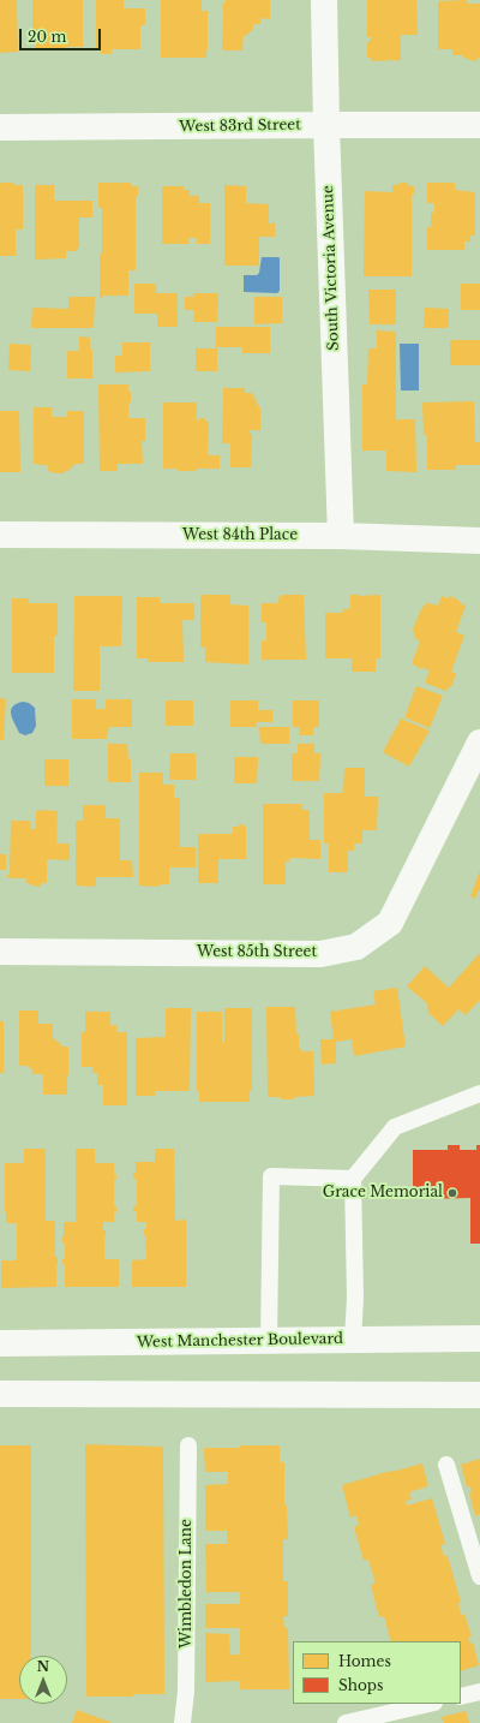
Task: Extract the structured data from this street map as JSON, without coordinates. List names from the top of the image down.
{
  "streets": {
    "street": [
      "West 83rd Street",
      "South Victoria Avenue",
      "West 84th Place",
      "West 85th Street",
      "West Manchester Boulevard"
    ],
    "lane": ["Wimbledon Lane"]
  },
  "crossings": [
    ["West 83rd Street", "South Victoria Avenue"],
    ["South Victoria Avenue", "West 84th Place"]
  ],
  "places": ["Grace Memorial"],
  "legend": ["Homes", "Shops"],
  "scale_bar": "20 m",
  "north": "top"
}
